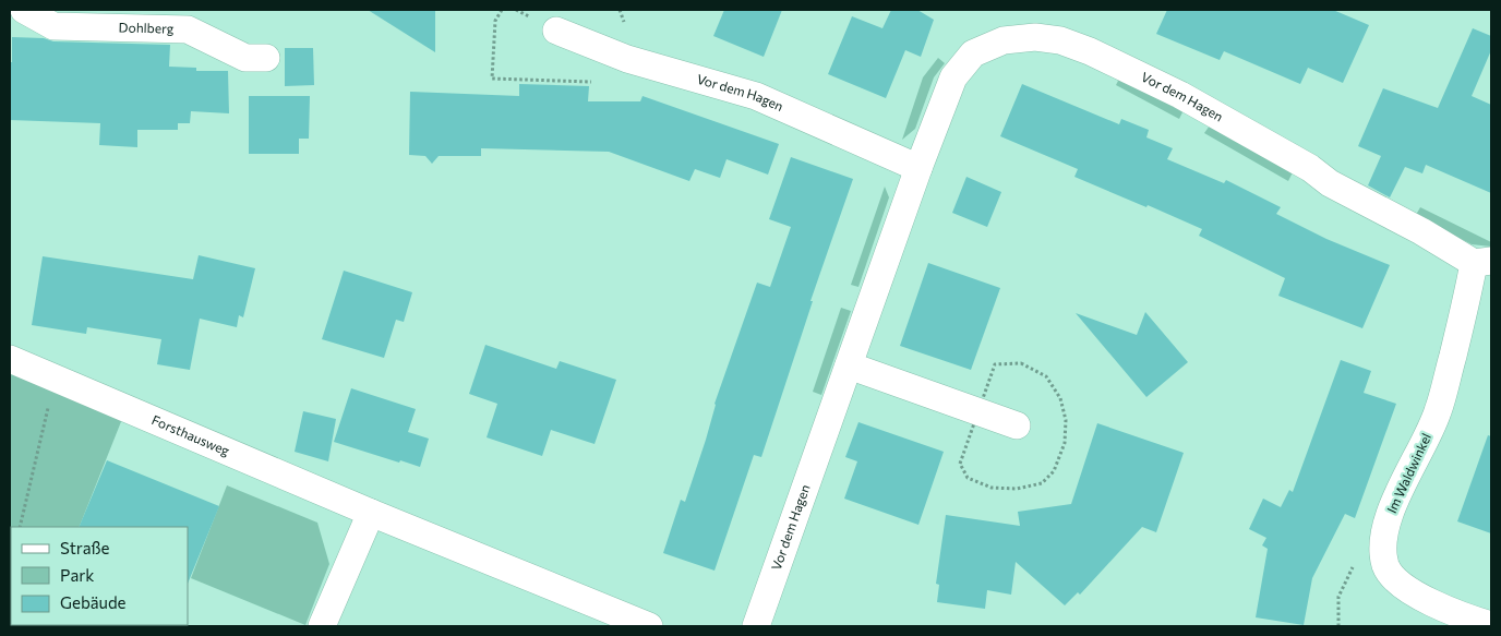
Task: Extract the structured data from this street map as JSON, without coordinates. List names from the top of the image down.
{
  "streets": {
    "street": [
      "Dohlberg",
      "Vor dem Hagen",
      "Forsthausweg",
      "Im Waldwinkel"
    ]
  },
  "crossings": [
    ["Vor dem Hagen", "Im Waldwinkel"]
  ],
  "legend": ["Straße", "Park", "Gebäude"]
}
